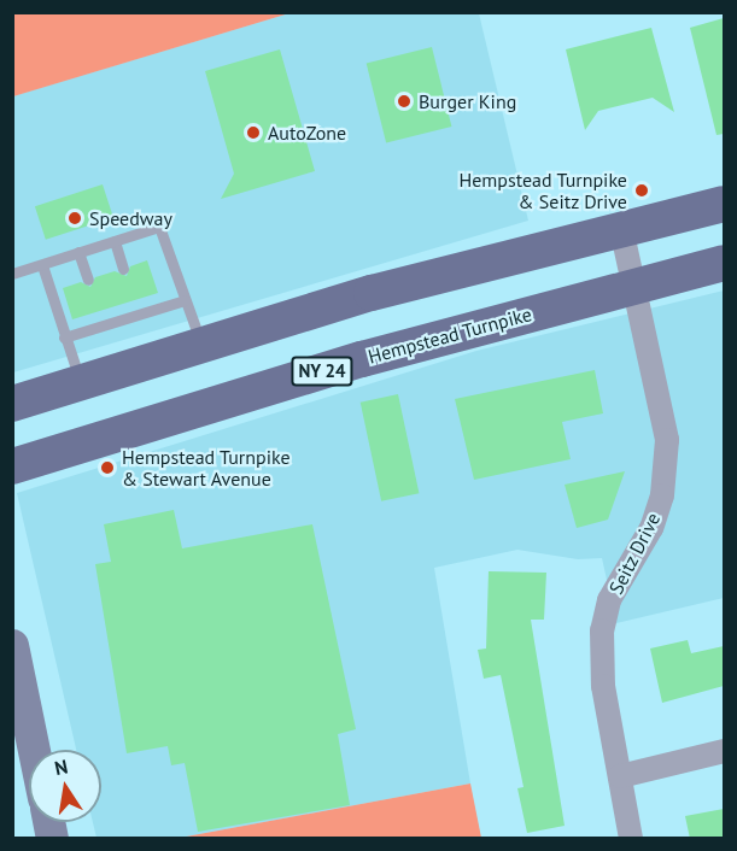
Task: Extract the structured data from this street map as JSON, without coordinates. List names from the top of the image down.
{
  "streets": {
    "main road": ["Hempstead Turnpike", "NY 24"],
    "street": ["Seitz Drive"]
  },
  "crossings": [
    ["Hempstead Turnpike", "Seitz Drive"]
  ],
  "places": [
    "Burger King",
    "AutoZone",
    "Hempstead Turnpike & Seitz Drive",
    "Speedway",
    "Hempstead Turnpike & Stewart Avenue"
  ],
  "north": "top"
}
